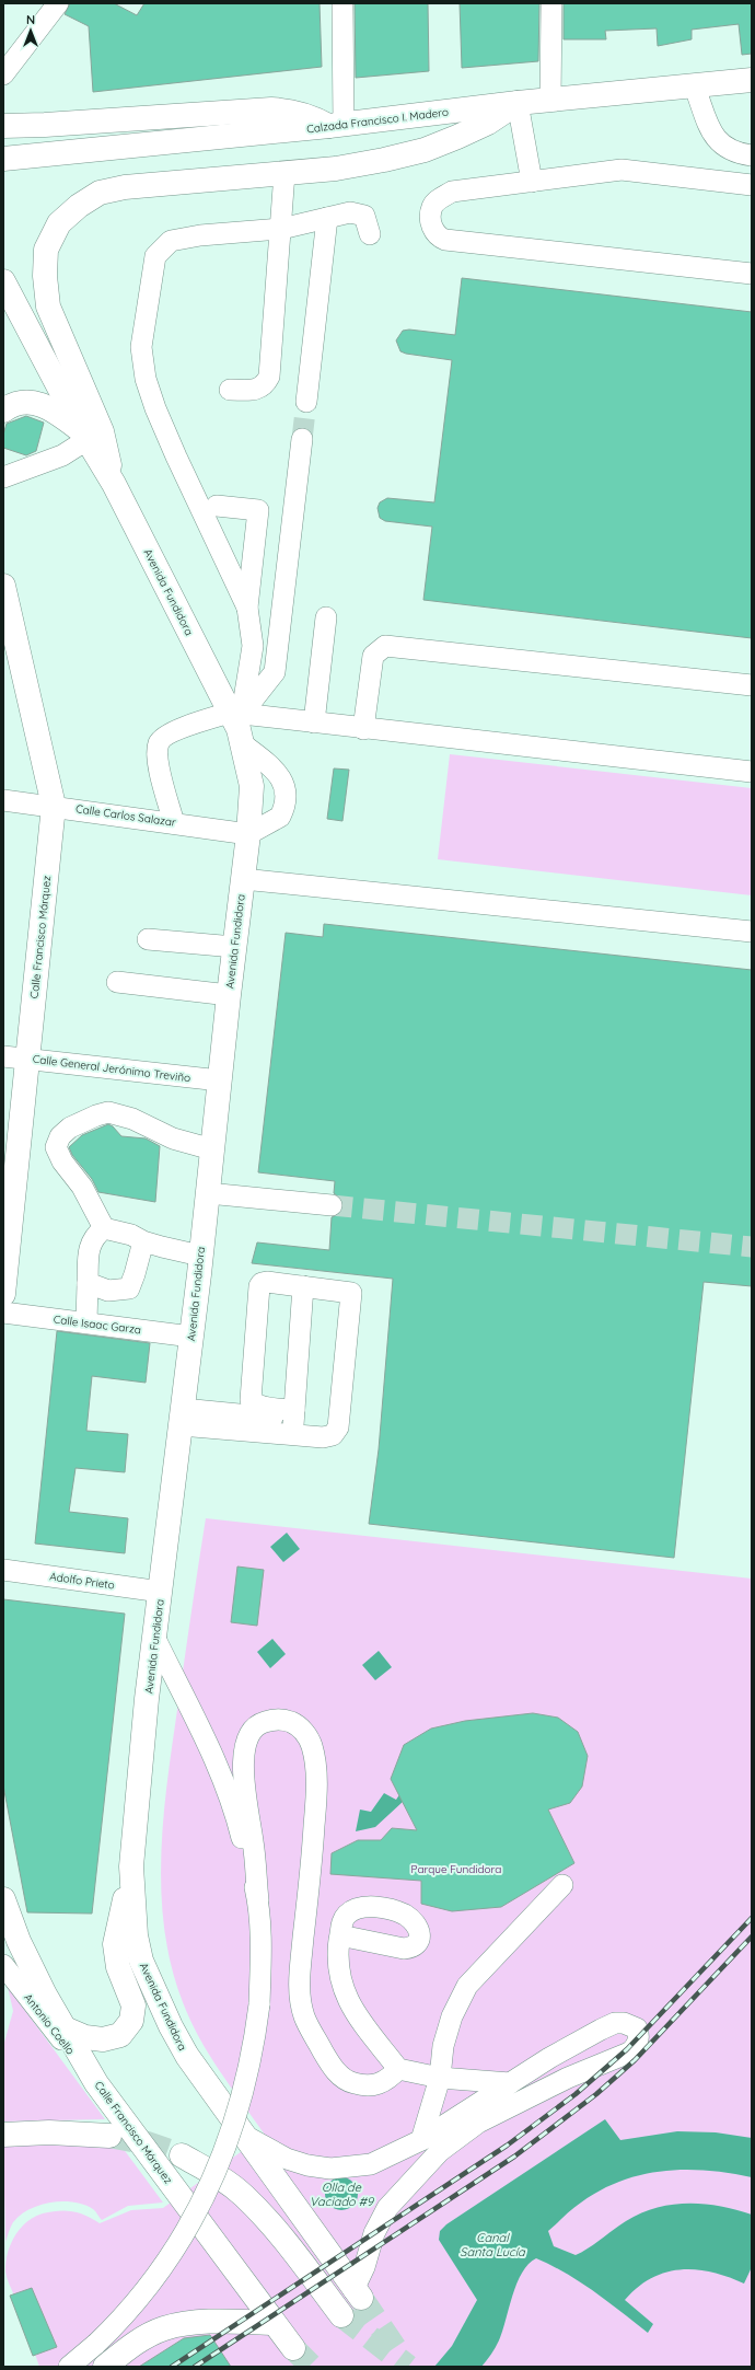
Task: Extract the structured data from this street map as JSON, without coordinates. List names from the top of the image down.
{
  "streets": {
    "main road": ["Calzada Francisco I. Madero", "Avenida Fundidora", "Calle Francisco Márquez"],
    "street": [
      "Calle Carlos Salazar",
      "Calle General Jerónimo Treviño",
      "Calle Isaac Garza",
      "Adolfo Prieto",
      "Antonio Coello"
    ]
  },
  "crossings": [
    ["Avenida Fundidora", "Calle Carlos Salazar"],
    ["Avenida Fundidora", "Calle General Jerónimo Treviño"],
    ["Avenida Fundidora", "Calle Isaac Garza"],
    ["Avenida Fundidora", "Adolfo Prieto"],
    ["Calle Carlos Salazar", "Calle Francisco Márquez"],
    ["Calle Francisco Márquez", "Calle General Jerónimo Treviño"],
    ["Calle Francisco Márquez", "Antonio Coello"]
  ],
  "water": ["Olla de Vaciado #9", "Canal Santa Lucía"],
  "parks": ["Parque Fundidora"],
  "north": "top"
}
